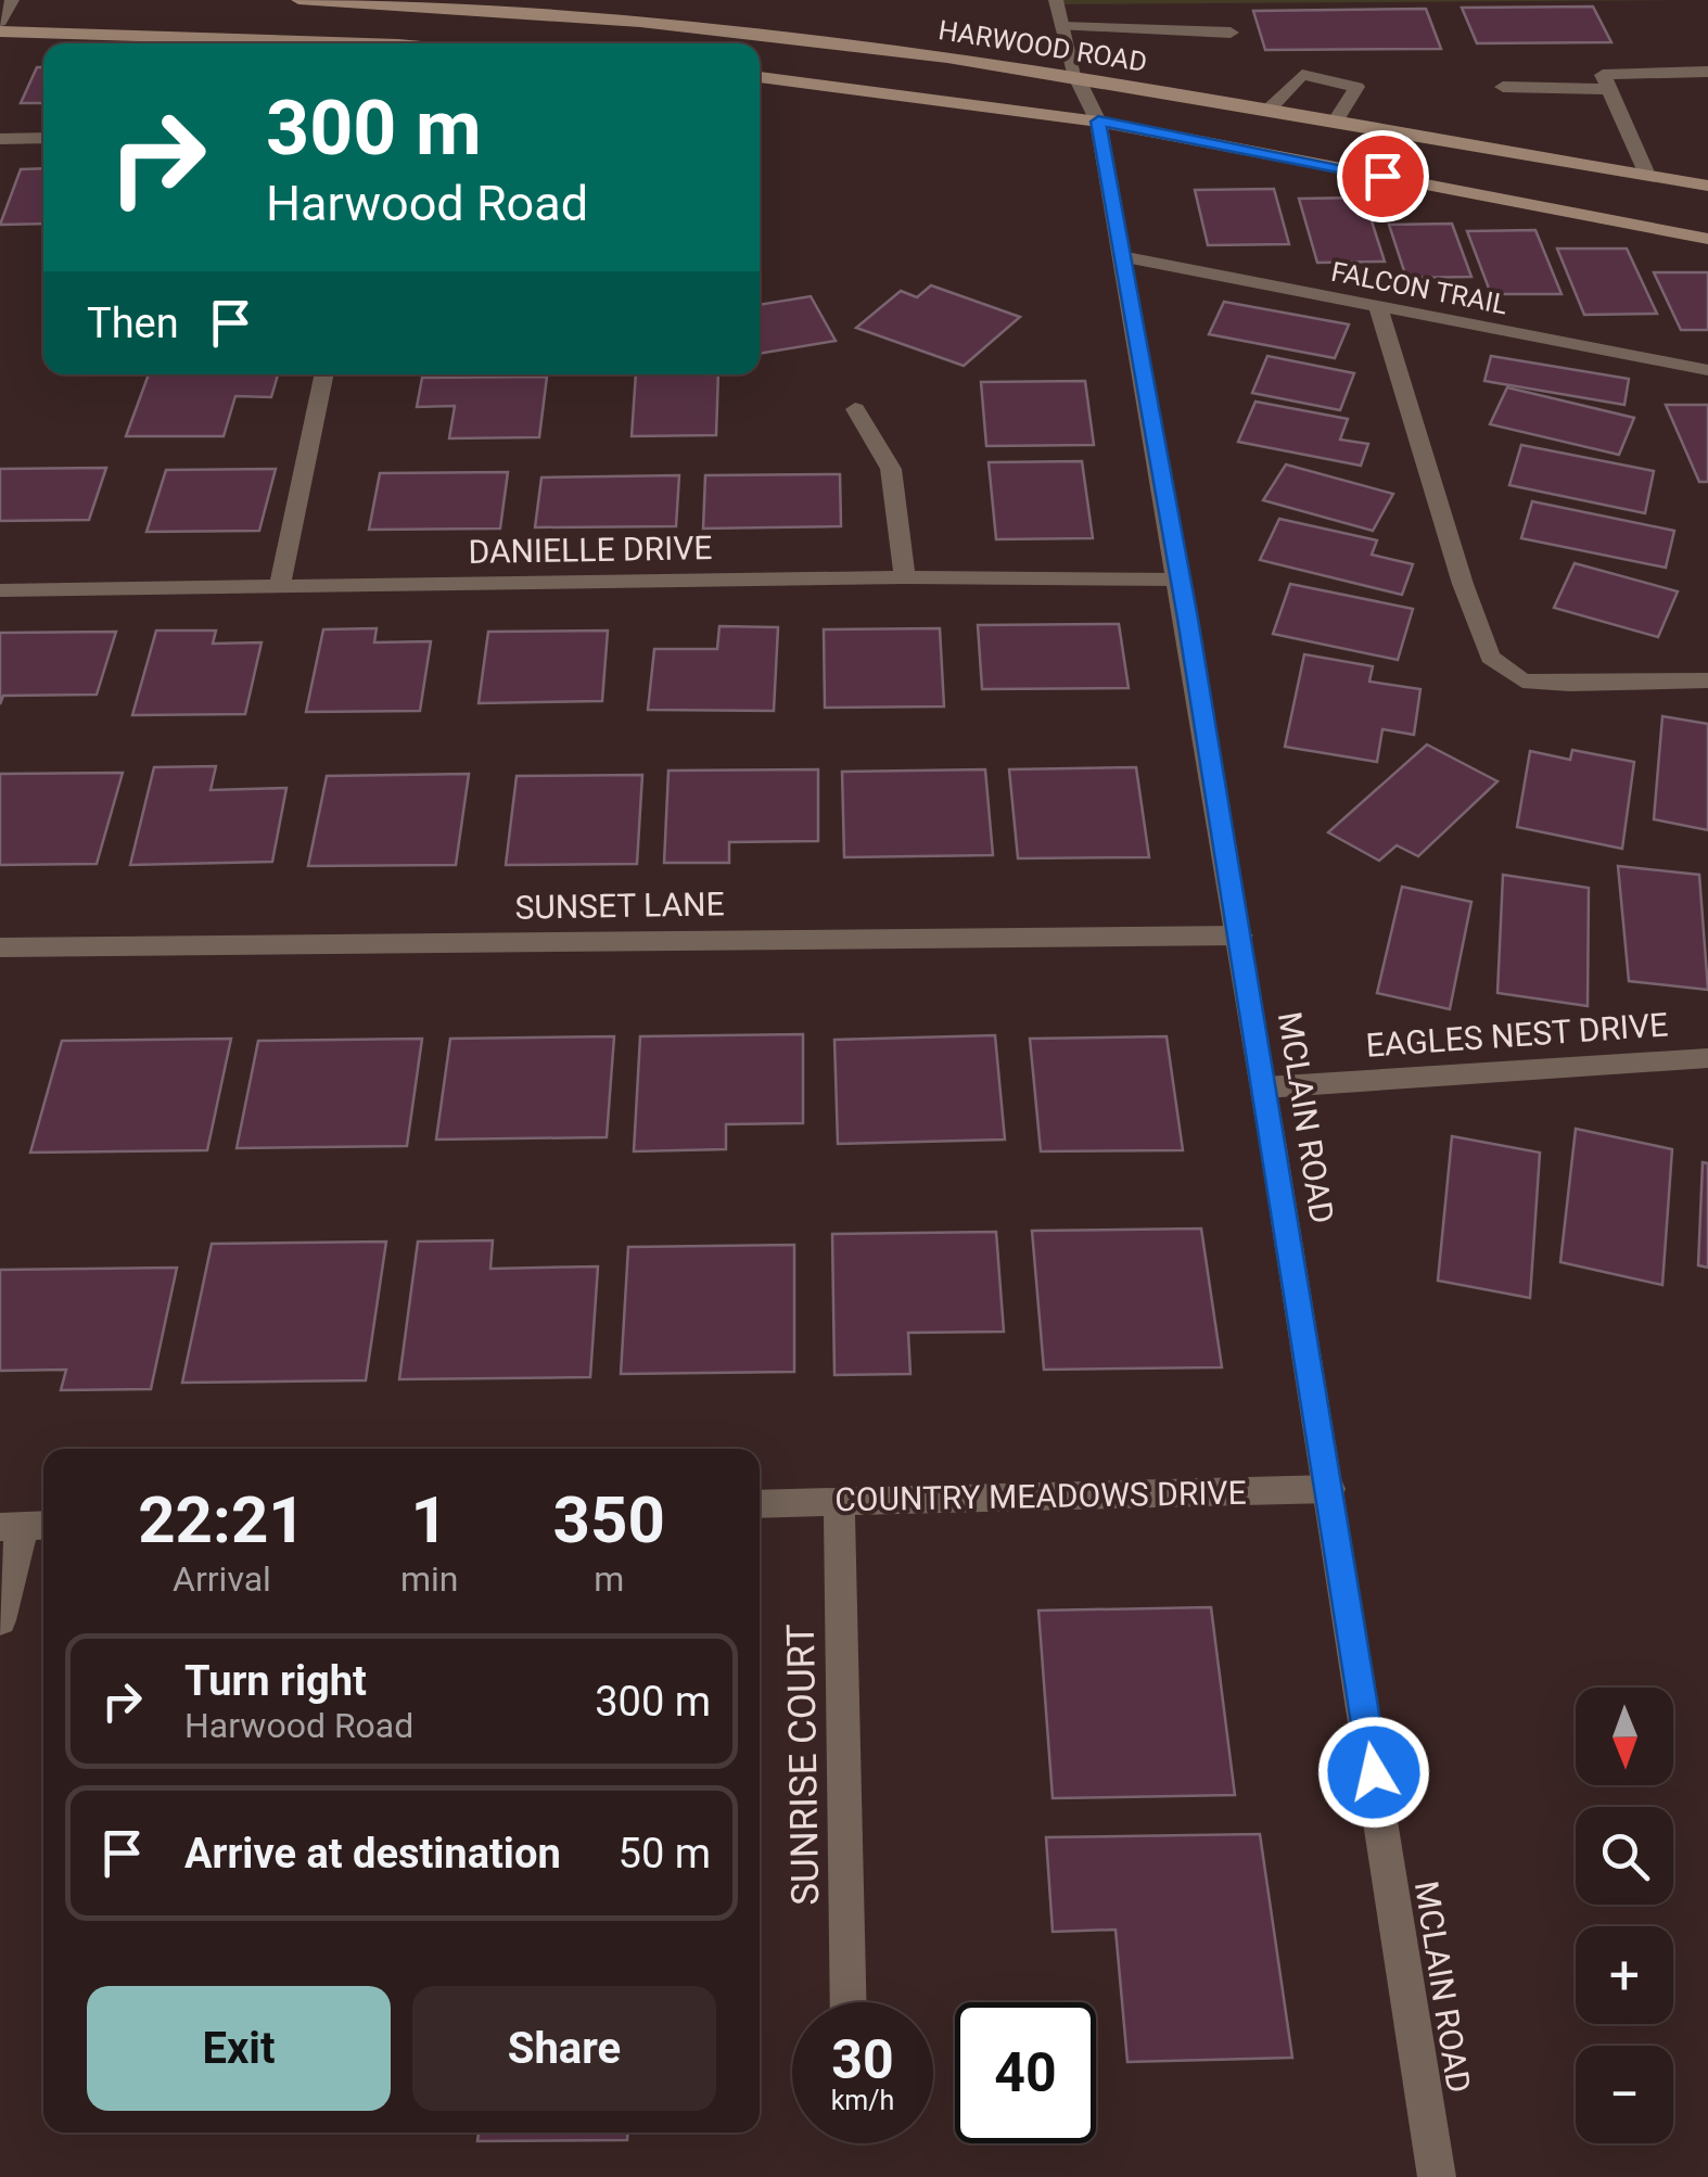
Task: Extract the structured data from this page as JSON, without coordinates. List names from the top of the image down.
{
  "streets": {
    "main road": ["HARWOOD ROAD"],
    "street": [
      "FALCON TRAIL",
      "DANIELLE DRIVE",
      "SUNSET LANE",
      "EAGLES NEST DRIVE",
      "MCLAIN ROAD",
      "COUNTRY MEADOWS DRIVE",
      "SUNRISE COURT"
    ]
  },
  "crossings": [
    ["HARWOOD ROAD", "MCLAIN ROAD"],
    ["FALCON TRAIL", "MCLAIN ROAD"],
    ["DANIELLE DRIVE", "MCLAIN ROAD"],
    ["SUNSET LANE", "MCLAIN ROAD"],
    ["EAGLES NEST DRIVE", "MCLAIN ROAD"],
    ["MCLAIN ROAD", "COUNTRY MEADOWS DRIVE"],
    ["COUNTRY MEADOWS DRIVE", "SUNRISE COURT"]
  ],
  "north": "bottom",
  "page": {
    "turn": ["300 m", "Harwood Road"],
    "then": "Then",
    "eta": [
      "22:21",
      "Arrival",
      "1",
      "min",
      "350",
      "m"
    ],
    "list": [
      {
        "name": "Turn right",
        "note": "Harwood Road",
        "value": "300 m"
      },
      {
        "name": "Arrive at destination",
        "value": "50 m"
      }
    ],
    "map_buttons": ["+", "−"],
    "buttons": ["Exit", "Share"],
    "speed": "30 km/h",
    "limit": "40"
  }
}
